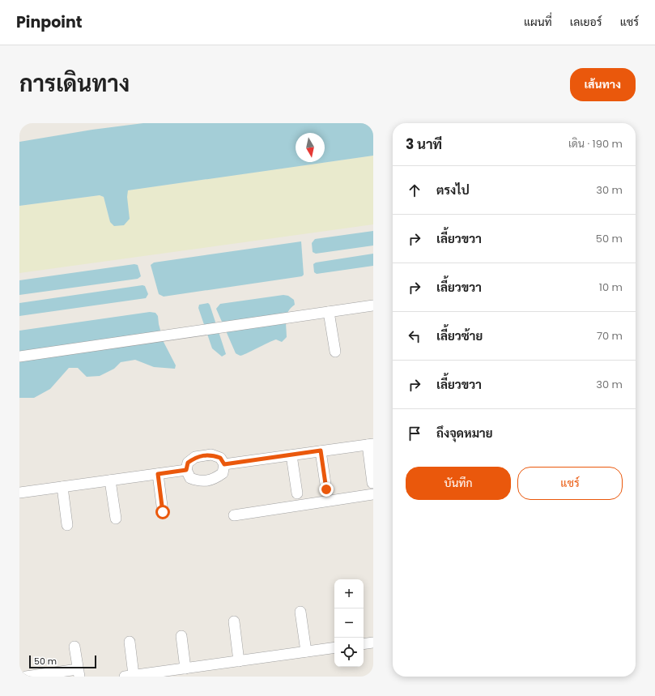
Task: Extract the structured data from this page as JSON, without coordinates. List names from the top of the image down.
{
  "scale_bar": "50 m",
  "north": "bottom",
  "page": {
    "header": "Pinpoint",
    "nav": ["แผนที่", "เลเยอร์", "แชร์"],
    "title": "การเดินทาง",
    "buttons": [
      "เส้นทาง",
      ["บันทึก", "แชร์"]
    ],
    "heading": ["3 นาที", "เดิน · 190 m"],
    "list": [
      ["ตรงไป", "30 m"],
      ["เลี้ยวขวา", "50 m"],
      ["เลี้ยวขวา", "10 m"],
      ["เลี้ยวซ้าย", "70 m"],
      ["เลี้ยวขวา", "30 m"],
      "ถึงจุดหมาย"
    ],
    "map_buttons": ["+", "−"],
    "scale": "50 m"
  }
}
